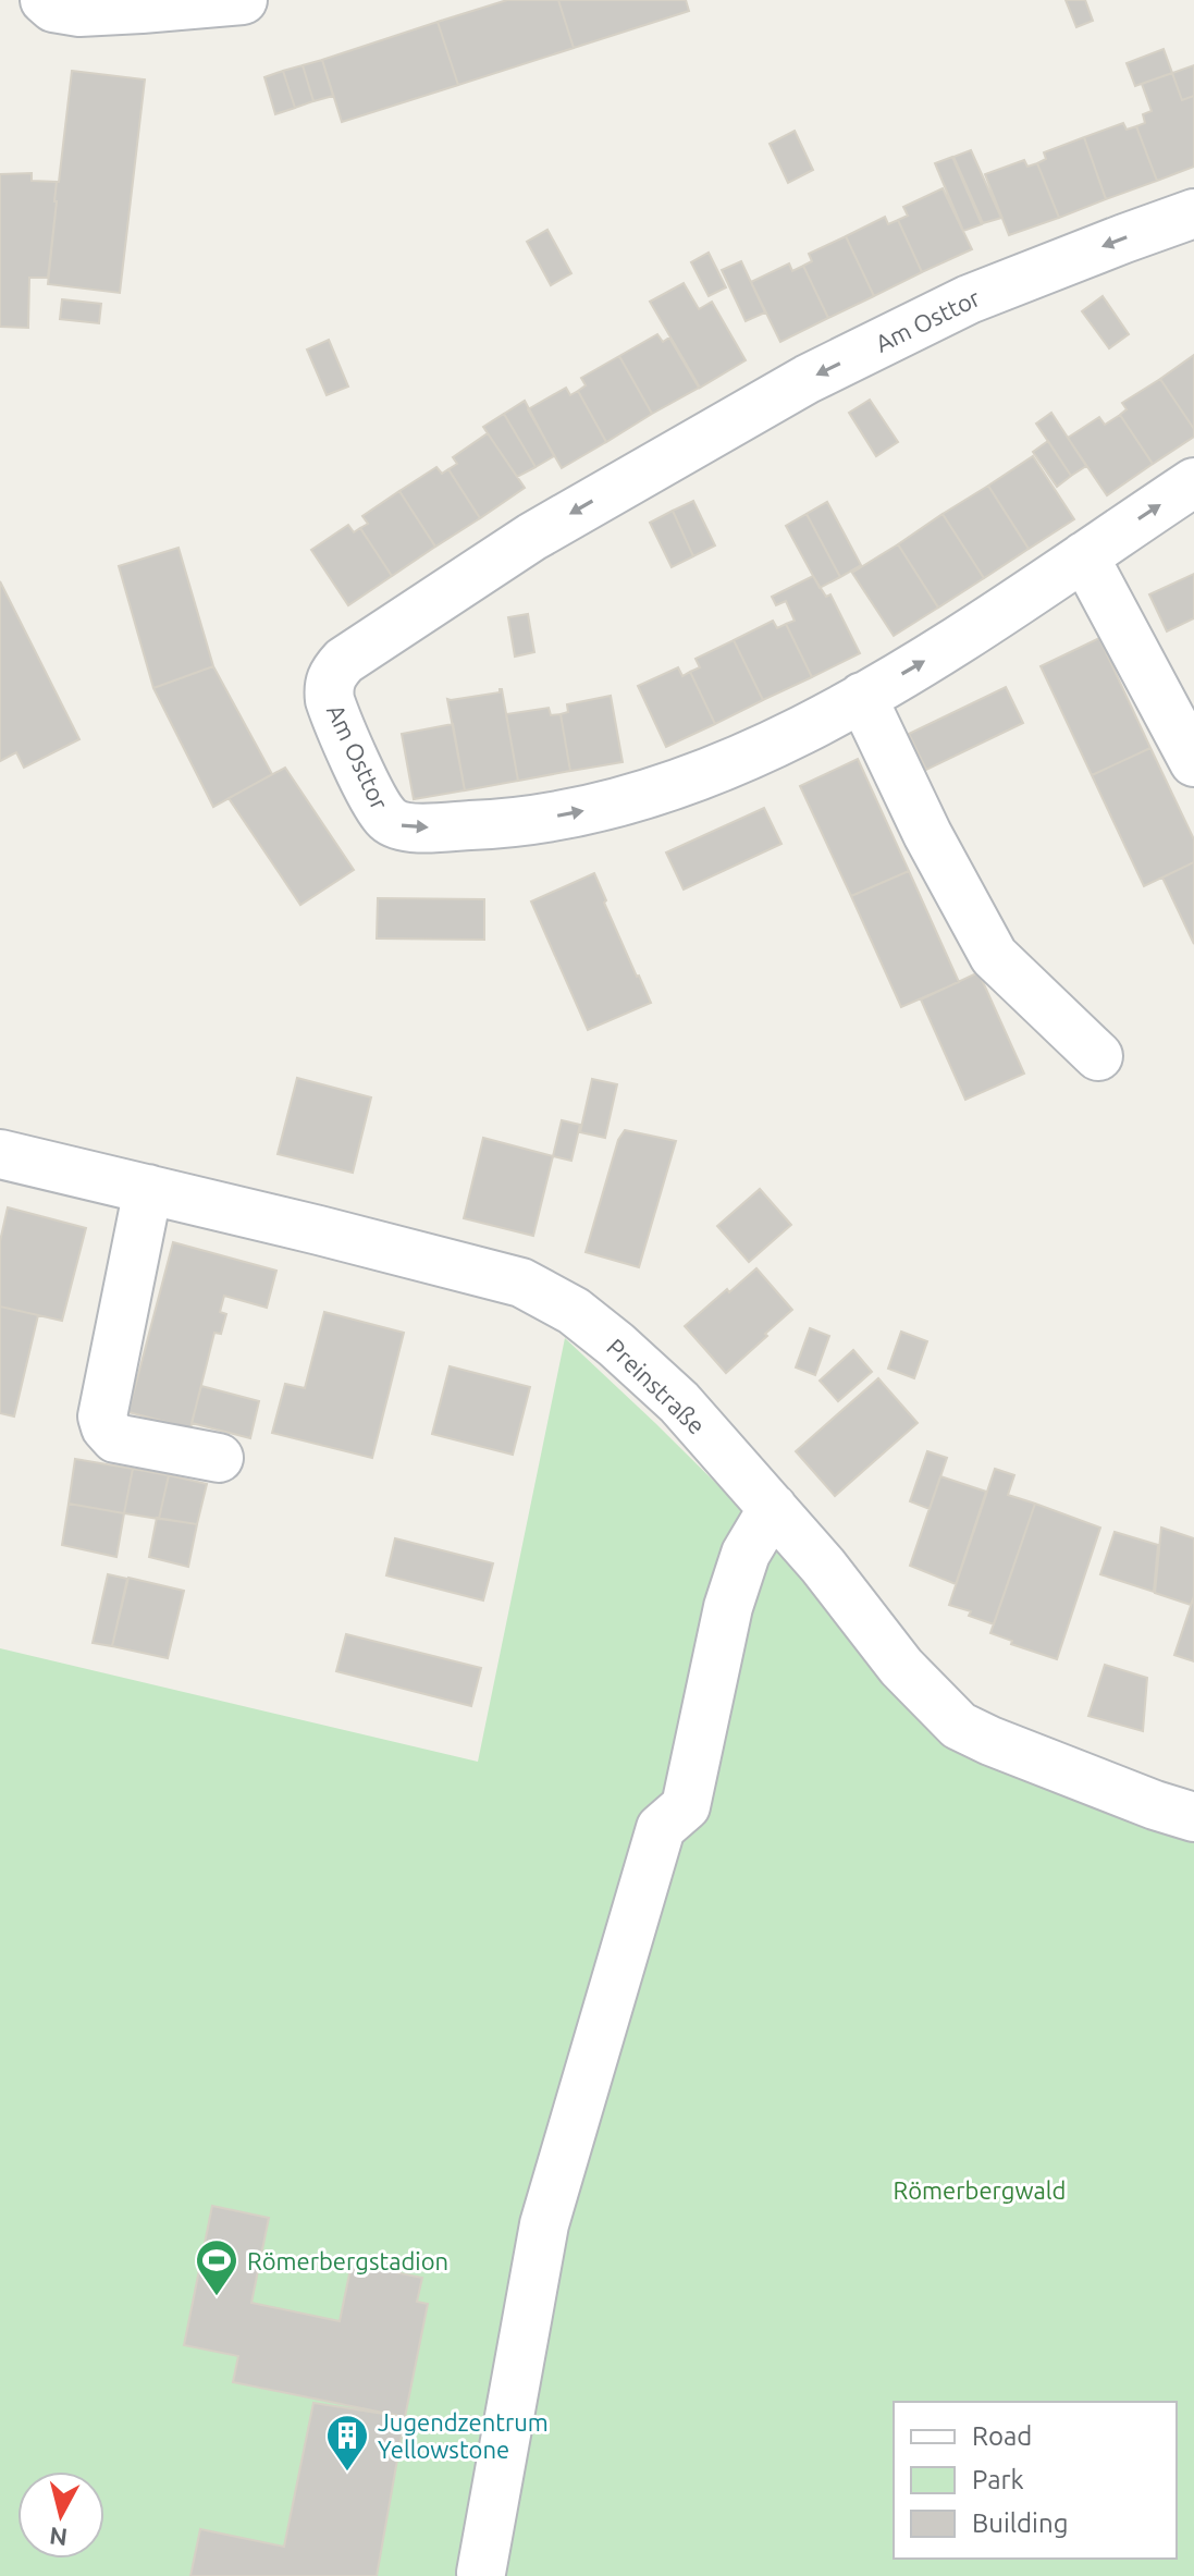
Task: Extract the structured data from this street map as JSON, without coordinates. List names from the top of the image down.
{
  "streets": {
    "street": ["Am Osttor", "Preinstraße"]
  },
  "parks": ["Römerbergwald"],
  "places": {
    "sports": ["Römerbergstadion"],
    "building": ["Jugendzentrum Yellowstone"]
  },
  "legend": ["Road", "Park", "Building"],
  "north": "bottom"
}
